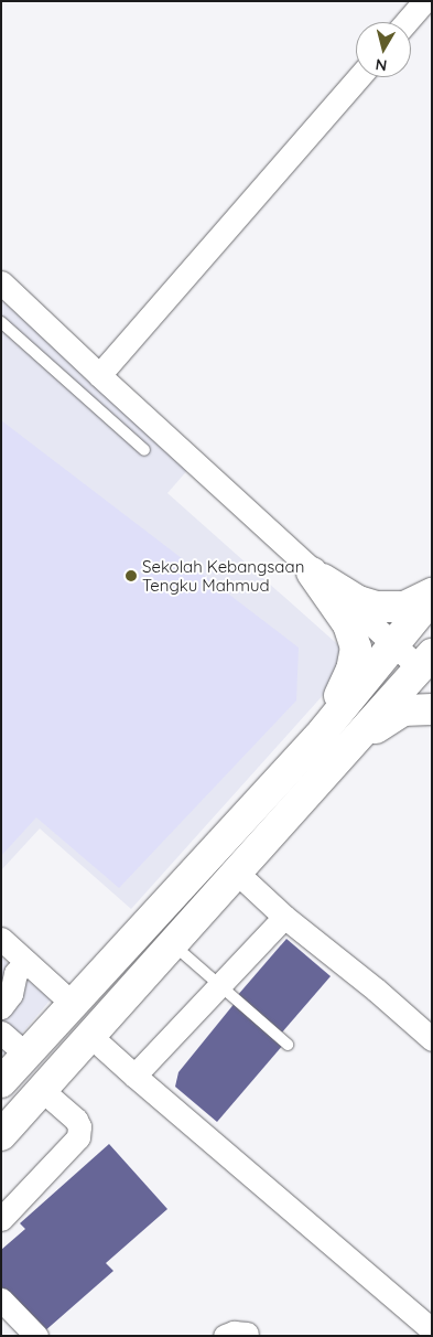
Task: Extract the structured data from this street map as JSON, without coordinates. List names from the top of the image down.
{
  "places": ["Sekolah Kebangsaan Tengku Mahmud"],
  "north": "bottom"
}
